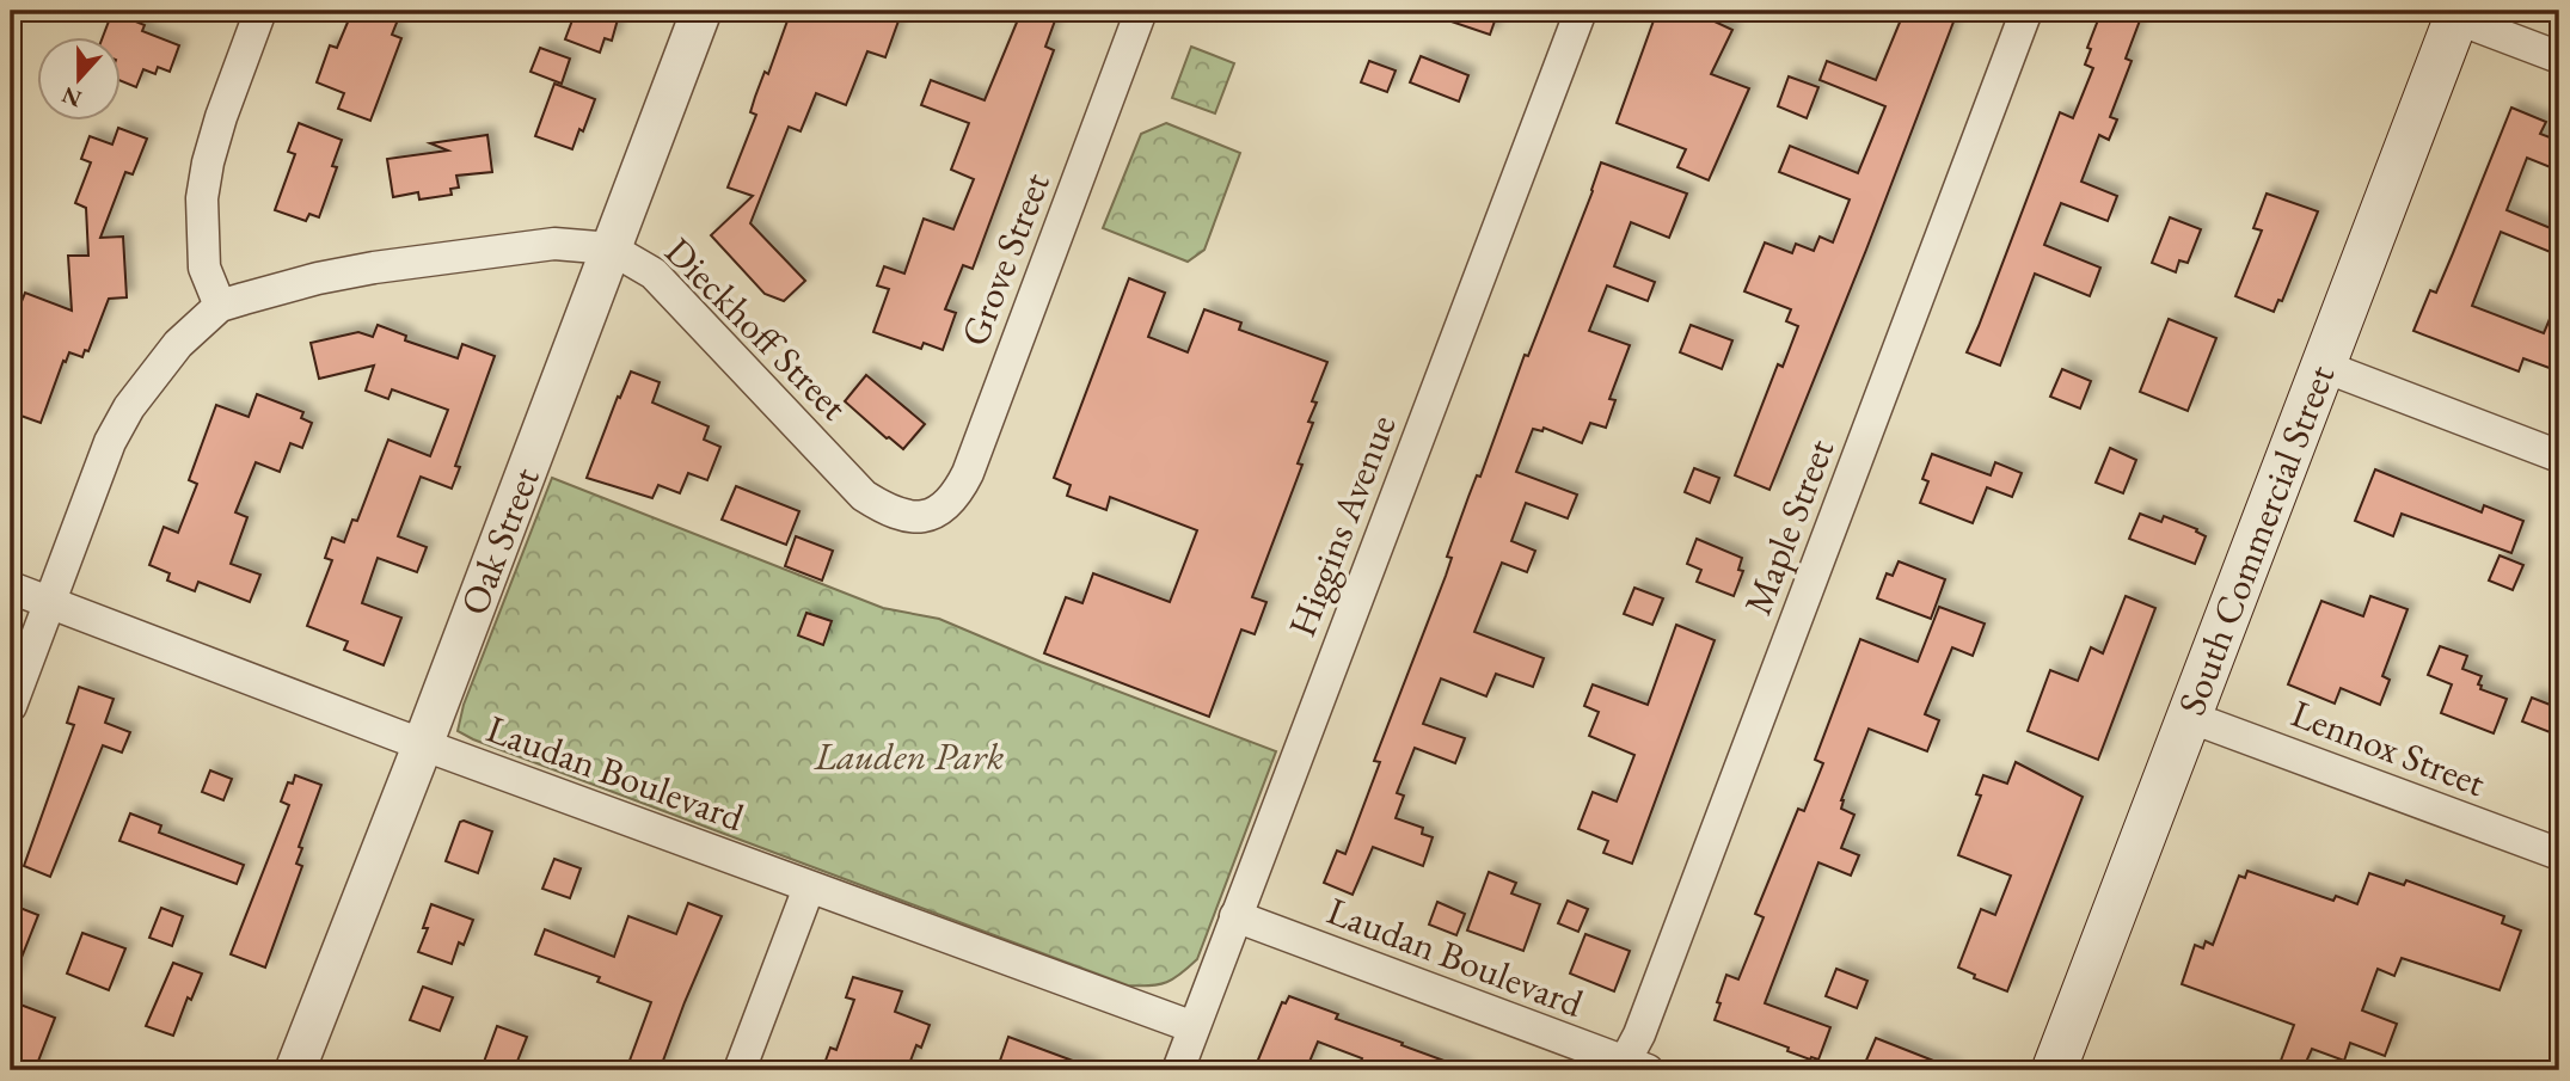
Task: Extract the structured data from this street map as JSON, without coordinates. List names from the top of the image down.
{
  "streets": {
    "main road": ["South Commercial Street"],
    "street": [
      "Grove Street",
      "Dieckhoff Street",
      "Higgins Avenue",
      "Maple Street",
      "Oak Street",
      "Lennox Street",
      "Laudan Boulevard"
    ]
  },
  "crossings": [
    ["Grove Street", "Dieckhoff Street"],
    ["Dieckhoff Street", "Oak Street"],
    ["Higgins Avenue", "Laudan Boulevard"],
    ["Maple Street", "Laudan Boulevard"],
    ["South Commercial Street", "Lennox Street"],
    ["Oak Street", "Laudan Boulevard"]
  ],
  "parks": ["Lauden Park"],
  "north": "bottom"
}
